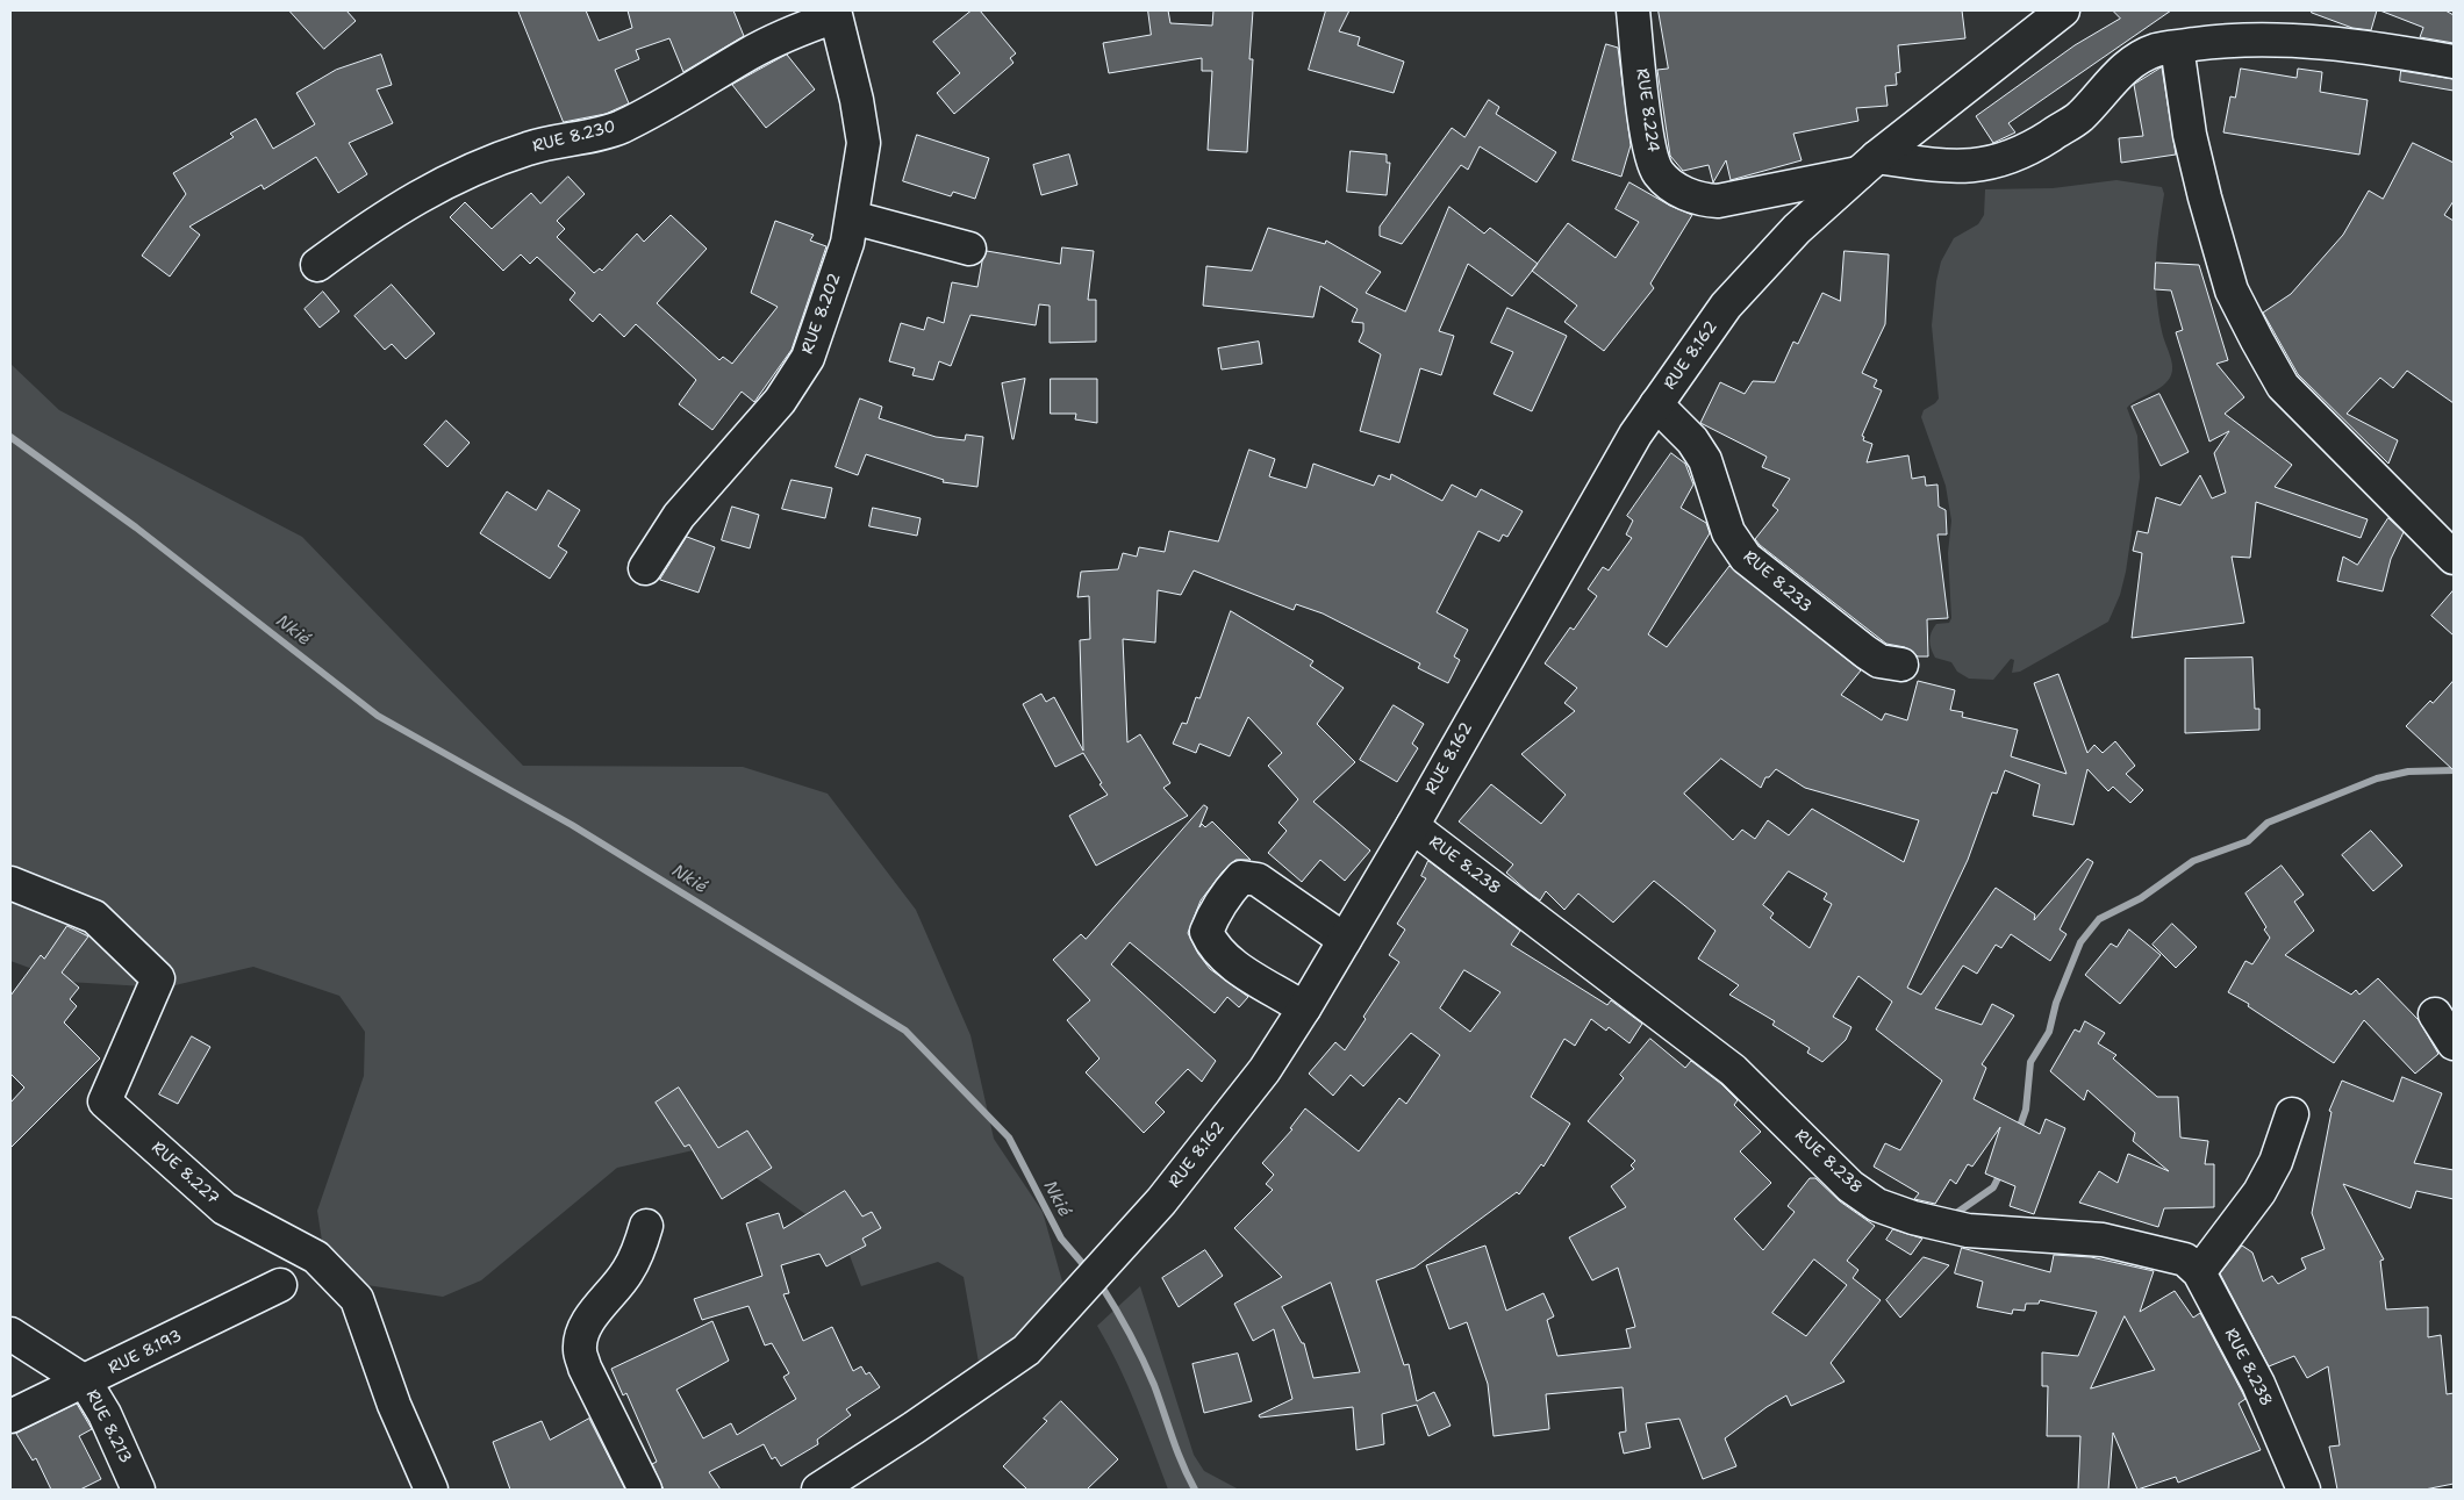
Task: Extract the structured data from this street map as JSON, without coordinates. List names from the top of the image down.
{
  "streets": {
    "main road": [
      "RUE 8.224",
      "RUE 8.230",
      "RUE 8.202",
      "RUE 8.162",
      "RUE 8.233",
      "RUE 8.238",
      "RUE 8.227",
      "RUE 8.193",
      "RUE 8.213"
    ]
  },
  "crossings": [
    ["RUE 8.224", "RUE 8.162"],
    ["RUE 8.230", "RUE 8.202"],
    ["RUE 8.162", "RUE 8.233"],
    ["RUE 8.162", "RUE 8.238"],
    ["RUE 8.193", "RUE 8.213"]
  ],
  "water": ["Nkié"]
}
